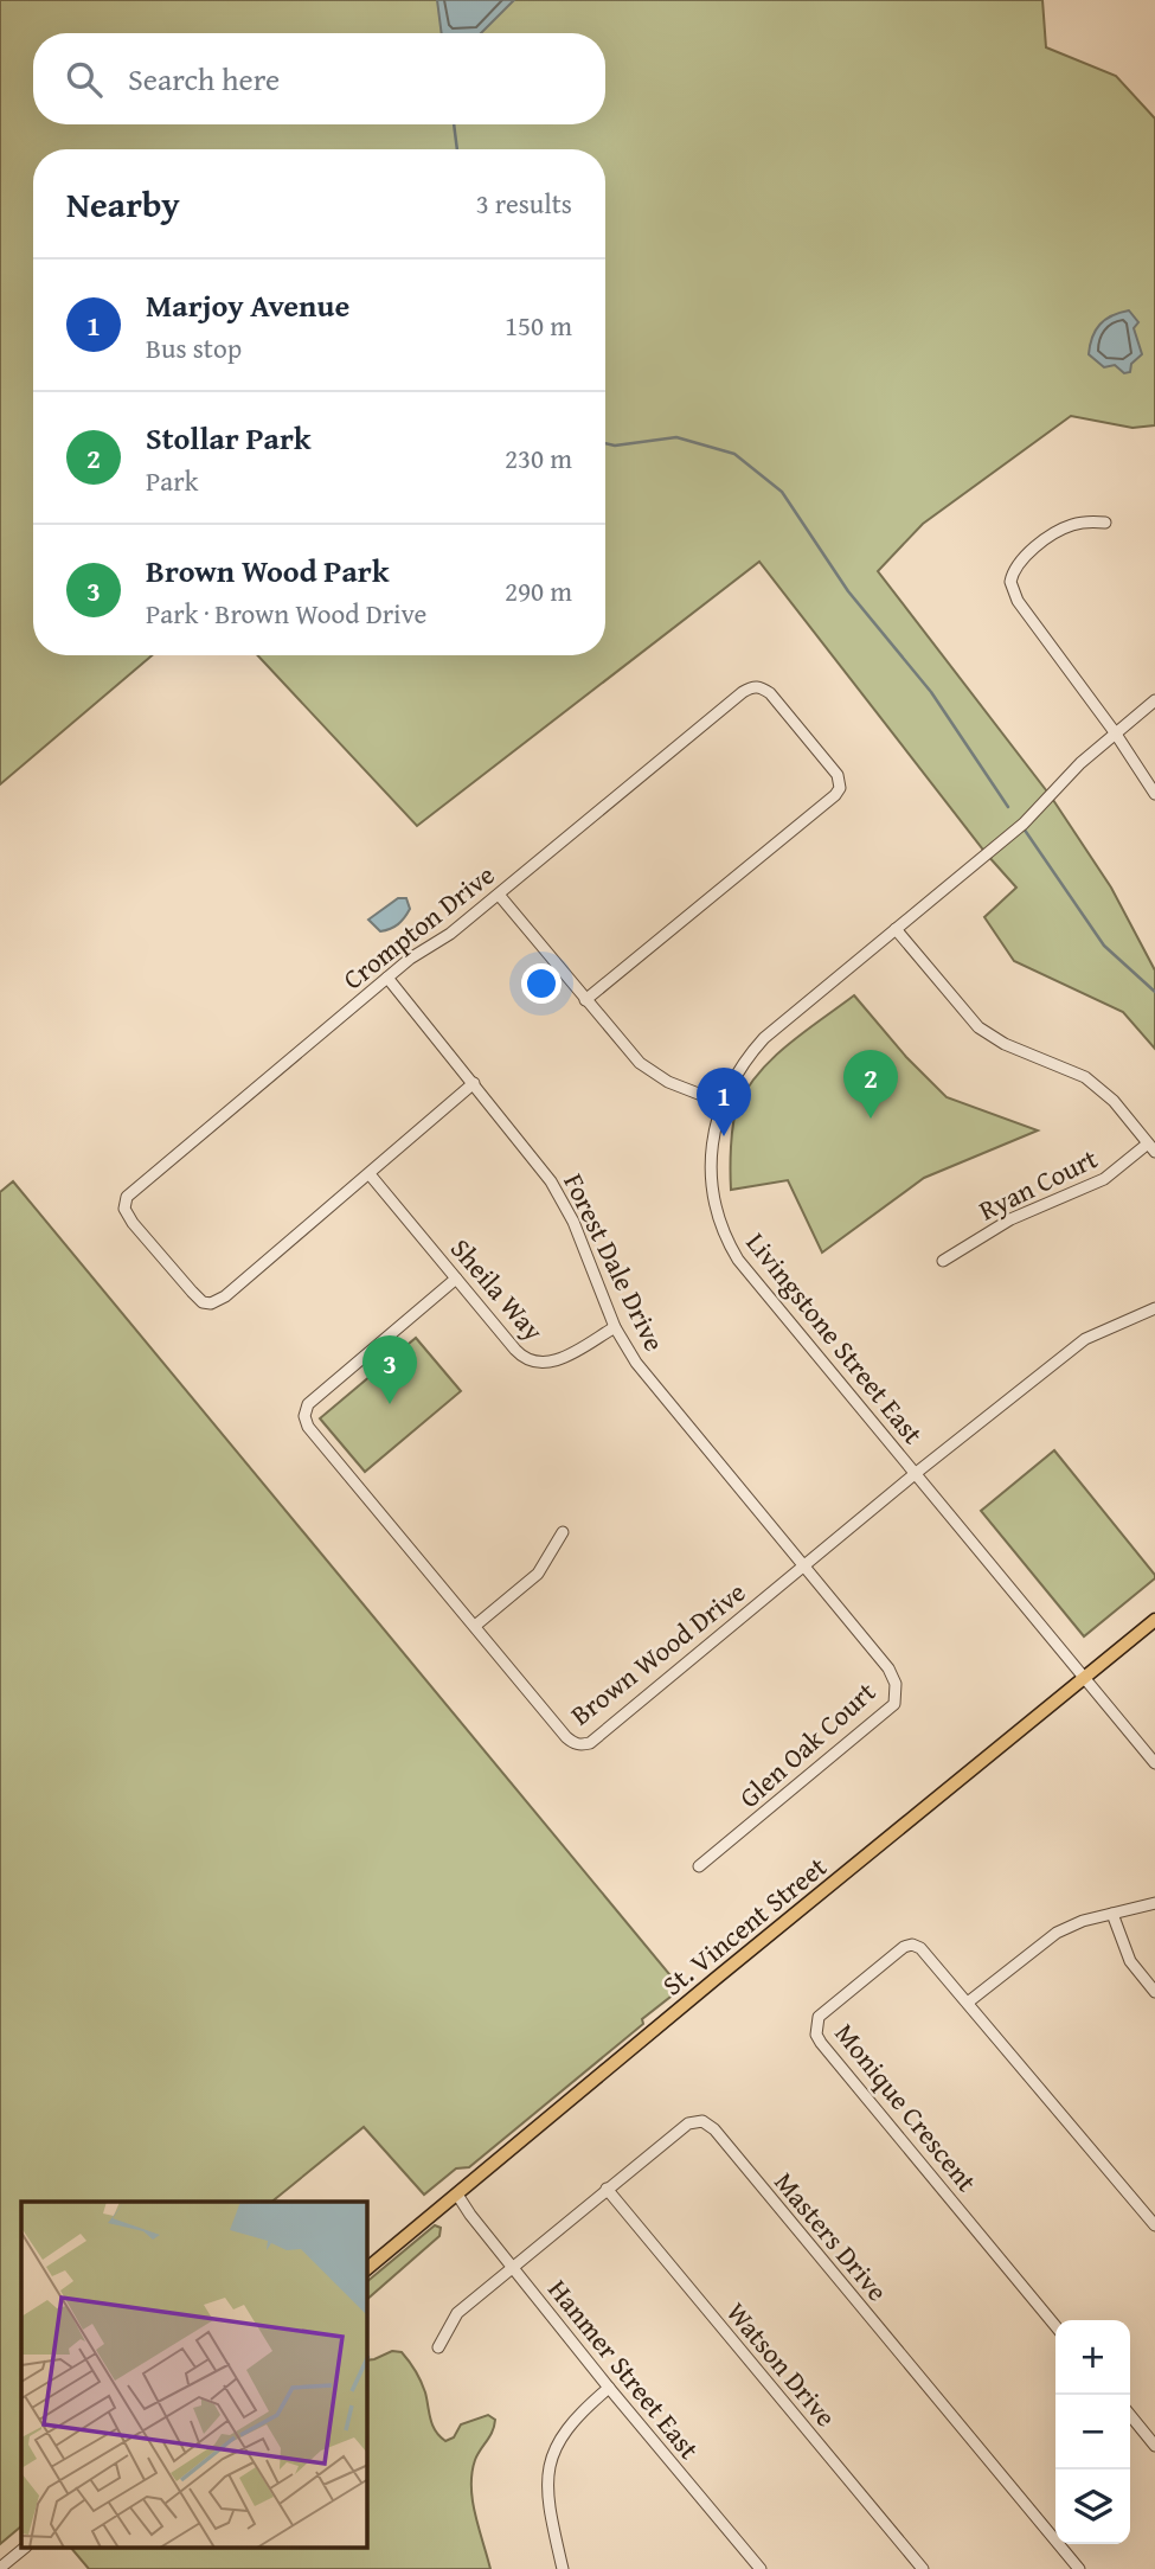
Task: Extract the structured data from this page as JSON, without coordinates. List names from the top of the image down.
{
  "streets": {
    "main road": ["St. Vincent Street"],
    "street": [
      "Crompton Drive",
      "Ryan Court",
      "Forest Dale Drive",
      "Sheila Way",
      "Livingstone Street East",
      "Brown Wood Drive",
      "Glen Oak Court",
      "Monique Crescent",
      "Masters Drive",
      "Watson Drive",
      "Hanmer Street East"
    ]
  },
  "crossings": [
    ["Crompton Drive", "Forest Dale Drive"],
    ["Crompton Drive", "Sheila Way"],
    ["Forest Dale Drive", "Sheila Way"],
    ["Forest Dale Drive", "Brown Wood Drive"],
    ["Forest Dale Drive", "Glen Oak Court"],
    ["Sheila Way", "Brown Wood Drive"],
    ["Livingstone Street East", "Brown Wood Drive"],
    ["Livingstone Street East", "St. Vincent Street"],
    ["Brown Wood Drive", "Glen Oak Court"],
    ["St. Vincent Street", "Hanmer Street East"],
    ["Masters Drive", "Watson Drive"],
    ["Masters Drive", "Hanmer Street East"]
  ],
  "page": {
    "search": "Search here",
    "heading": ["Nearby", "3 results"],
    "list": [
      {
        "mark": "1",
        "name": "Marjoy Avenue",
        "note": "Bus stop",
        "value": "150 m"
      },
      {
        "mark": "2",
        "name": "Stollar Park",
        "note": "Park",
        "value": "230 m"
      },
      {
        "mark": "3",
        "name": "Brown Wood Park",
        "note": "Park · Brown Wood Drive",
        "value": "290 m"
      }
    ],
    "pins": ["2", "1", "3"],
    "map_buttons": ["+", "−"]
  }
}
